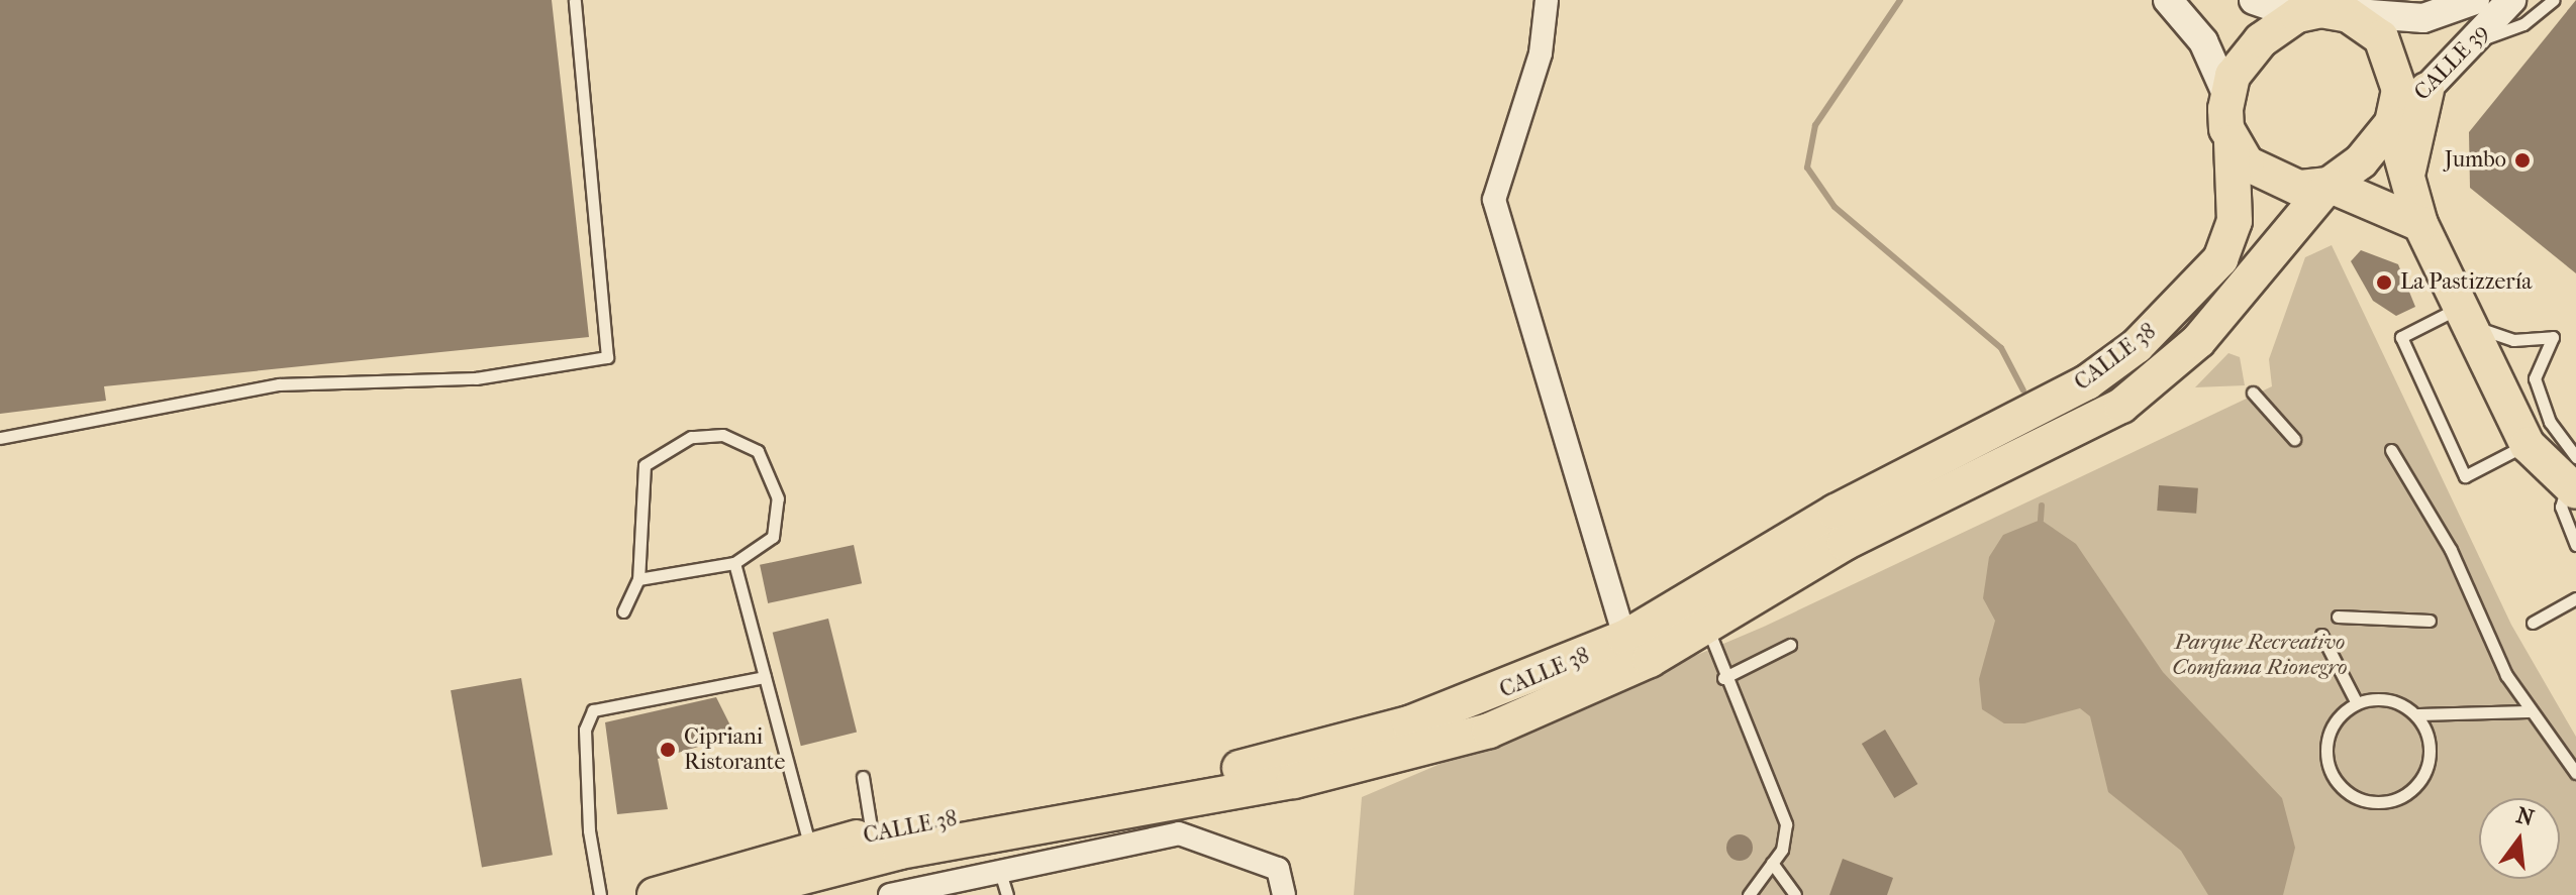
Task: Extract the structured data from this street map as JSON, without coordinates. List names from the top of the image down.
{
  "streets": {
    "main road": ["CALLE 38"],
    "street": ["CALLE 39"]
  },
  "crossings": [
    ["CALLE 39", "CALLE 38"]
  ],
  "parks": ["Parque Recreativo Comfama Rionegro"],
  "places": ["Jumbo", "La Pastizzería", "Cipriani Ristorante"],
  "north": "top"
}
